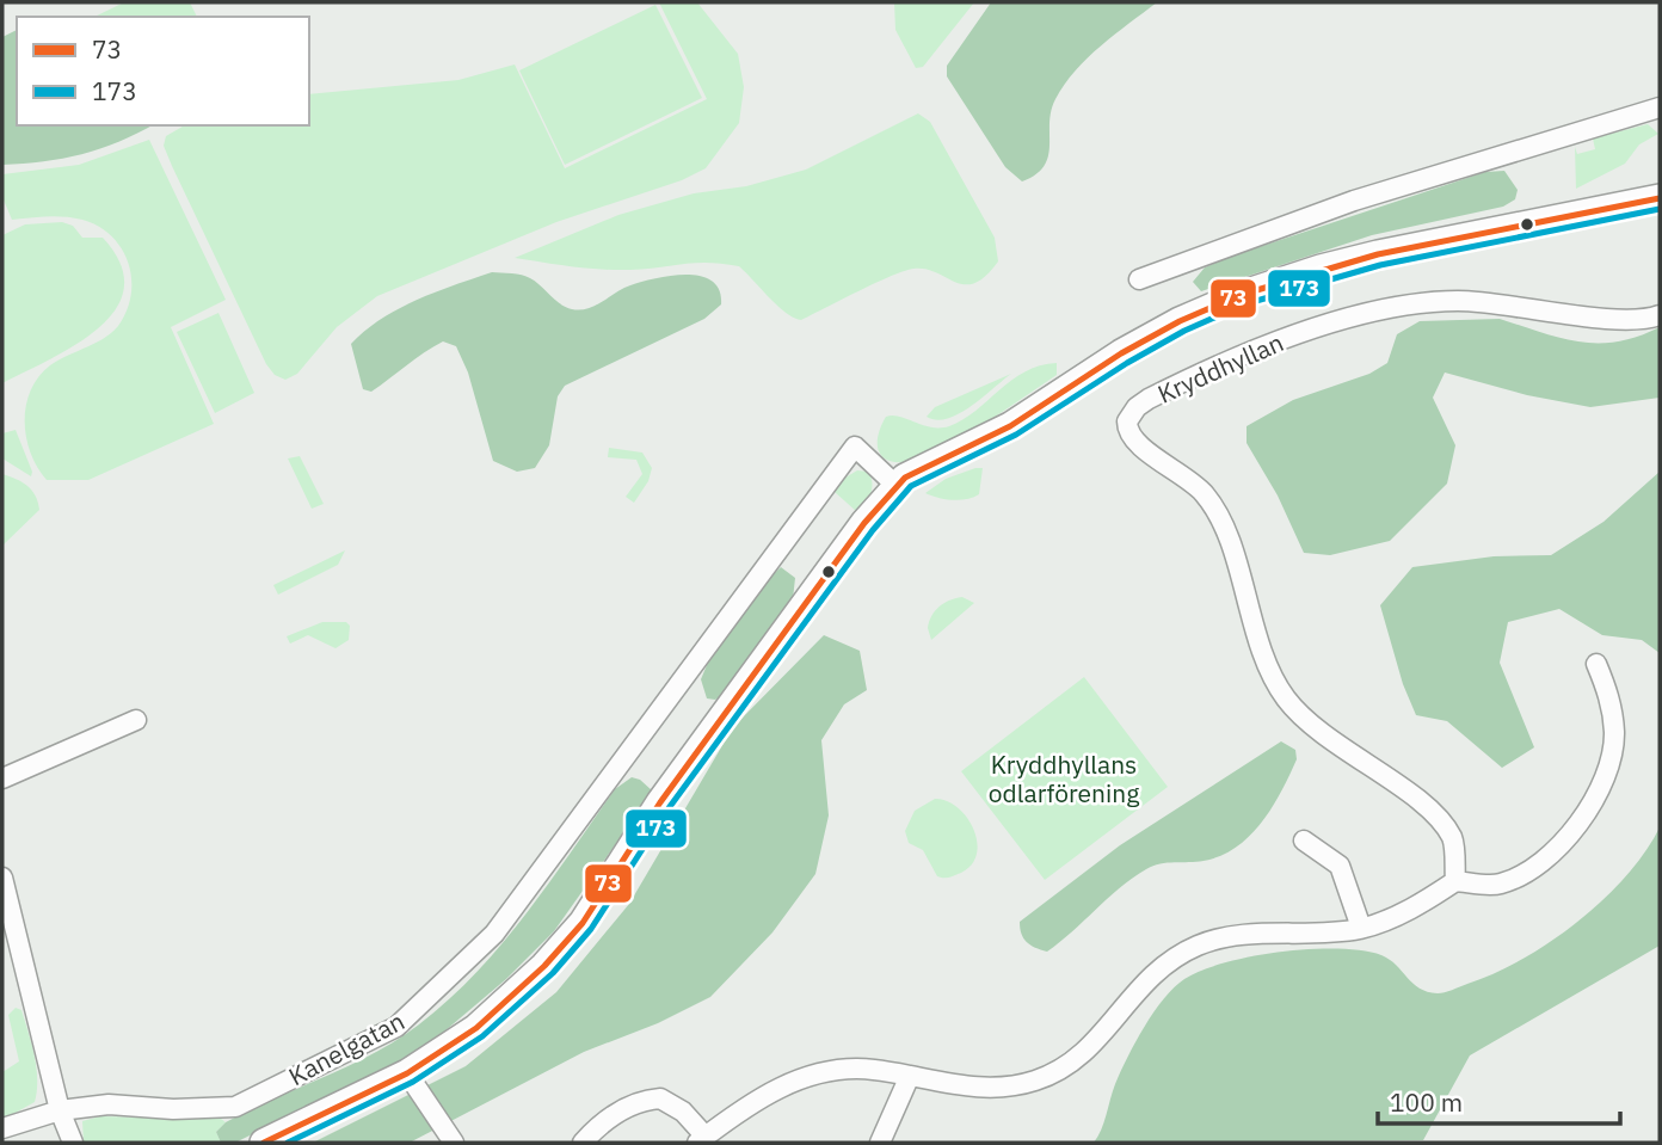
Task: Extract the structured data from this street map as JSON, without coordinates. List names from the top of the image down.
{
  "streets": {
    "street": ["Kryddhyllan", "Kanelgatan"]
  },
  "parks": ["Kryddhyllans odlarförening"],
  "lines": ["transit line 73", "transit line 173"],
  "legend": ["73", "173"],
  "scale_bar": "100 m"
}
